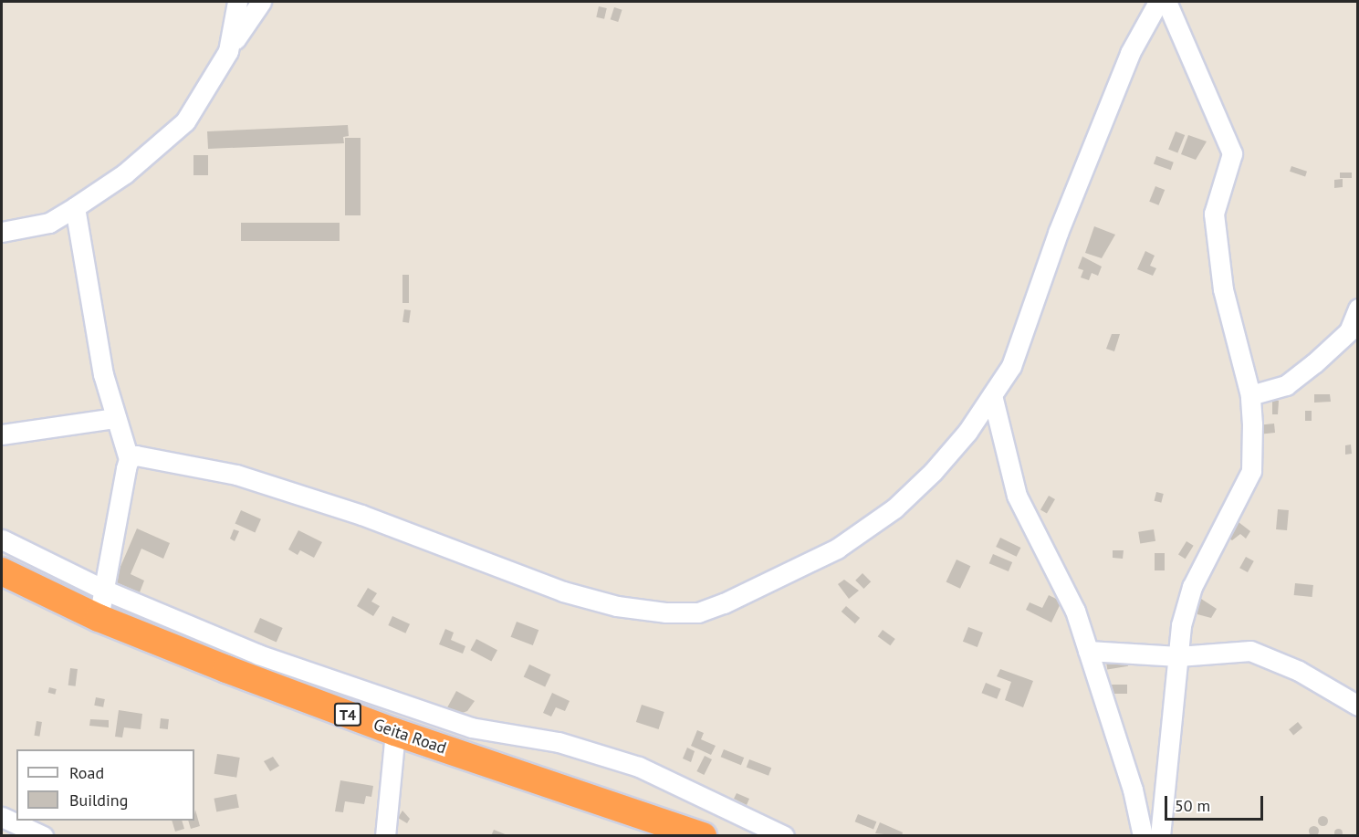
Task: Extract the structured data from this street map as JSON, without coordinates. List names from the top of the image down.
{
  "streets": {
    "highway": ["T4", "Geita Road"]
  },
  "legend": ["Road", "Building"],
  "scale_bar": "50 m"
}
